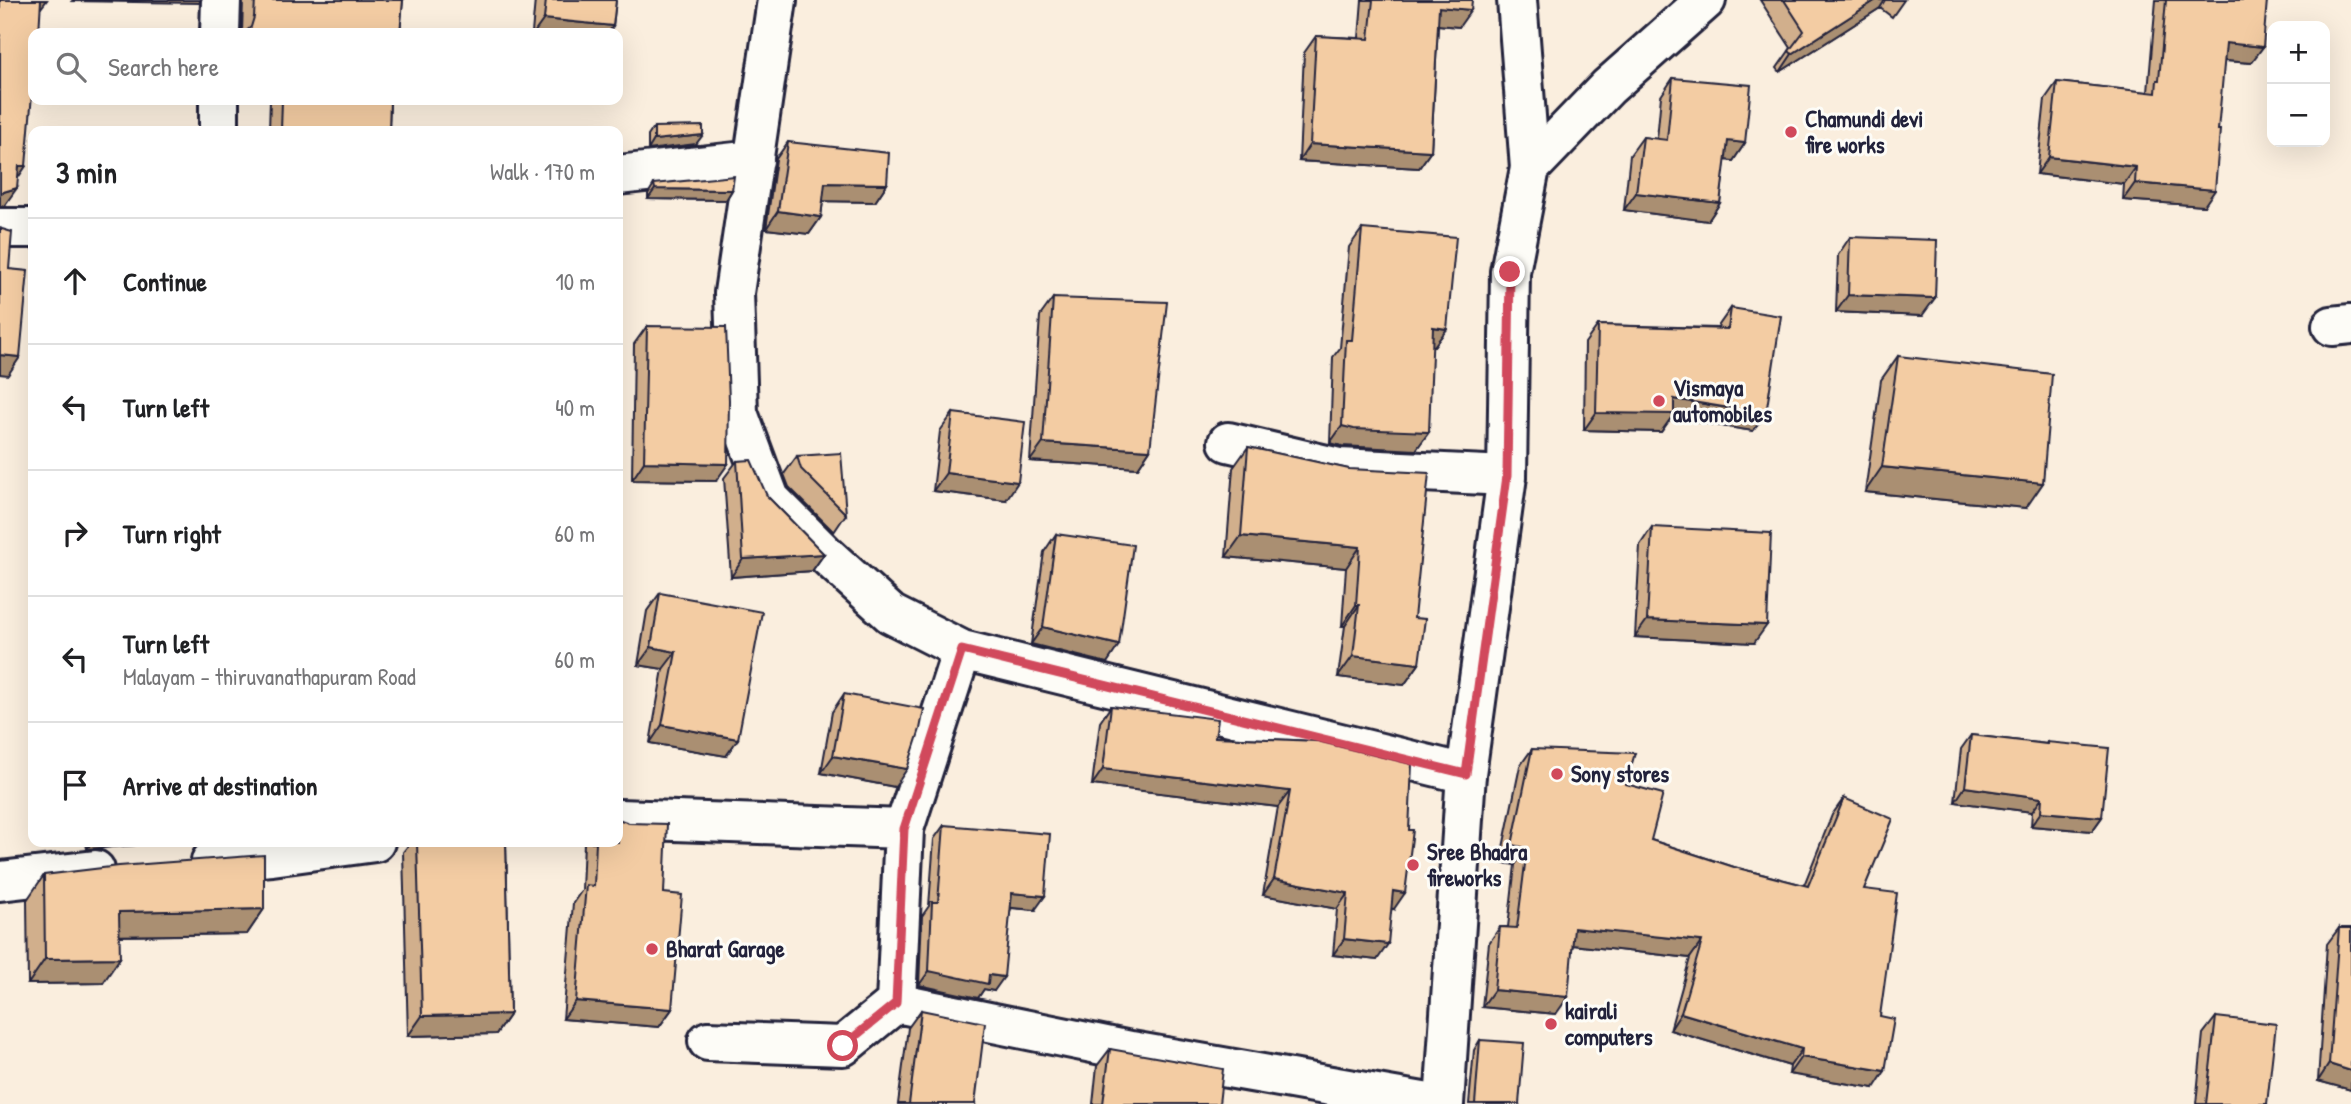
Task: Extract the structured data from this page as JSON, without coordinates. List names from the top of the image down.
{
  "places": [
    "Chamundi devi fire works",
    "Vismaya automobiles",
    "Sony stores",
    "Sree Bhadra fireworks",
    "Bharat Garage",
    "kairali computers"
  ],
  "page": {
    "map_buttons": ["+", "−"],
    "search": "Search here",
    "heading": ["3 min", "Walk · 170 m"],
    "list": [
      ["Continue", "10 m"],
      ["Turn left", "40 m"],
      ["Turn right", "60 m"],
      ["Turn left", "Malayam - thiruvanathapuram Road", "60 m"],
      "Arrive at destination"
    ]
  }
}
